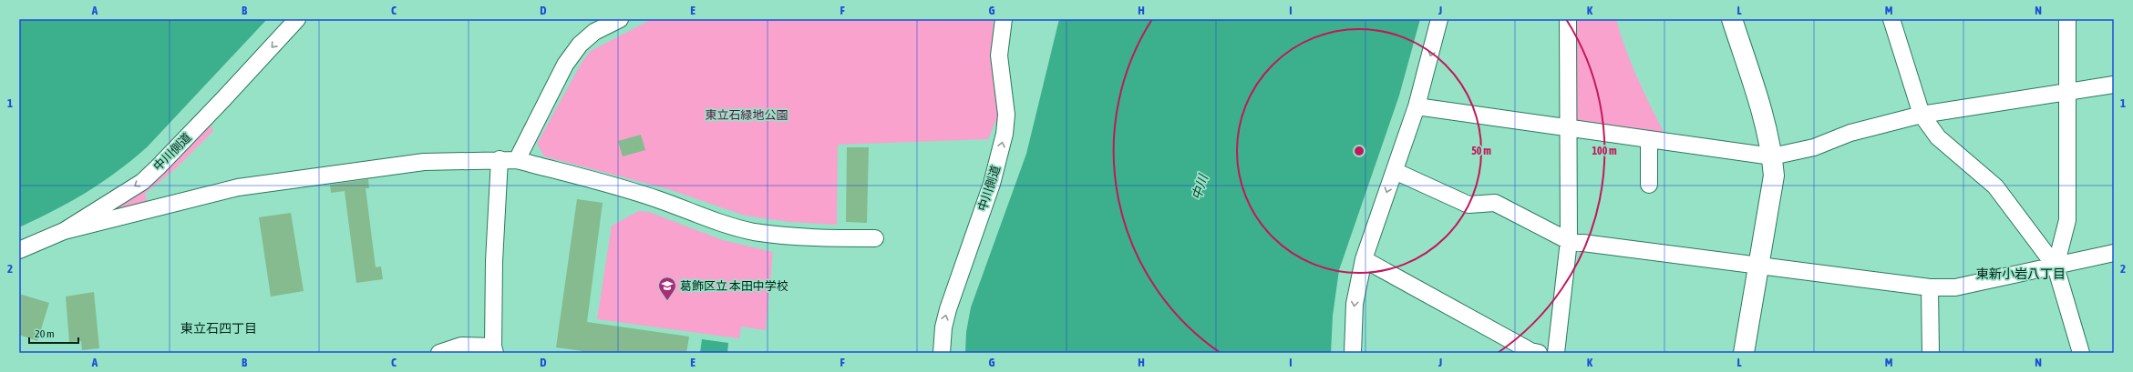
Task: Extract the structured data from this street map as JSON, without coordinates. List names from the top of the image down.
{
  "streets": {
    "street": ["中川側道"]
  },
  "districts": ["東新小岩八丁目", "東立石四丁目"],
  "water": ["中川"],
  "parks": ["東立石緑地公園"],
  "places": {
    "school or university": ["葛飾区立 本田中学校"]
  },
  "scale_bar": "20 m",
  "grid": {
    "columns": [
      "A",
      "B",
      "C",
      "D",
      "E",
      "F",
      "G",
      "H",
      "I",
      "J",
      "K",
      "L",
      "M",
      "N"
    ],
    "rows": ["1", "2"]
  },
  "rings": ["50 m", "100 m"]
}
